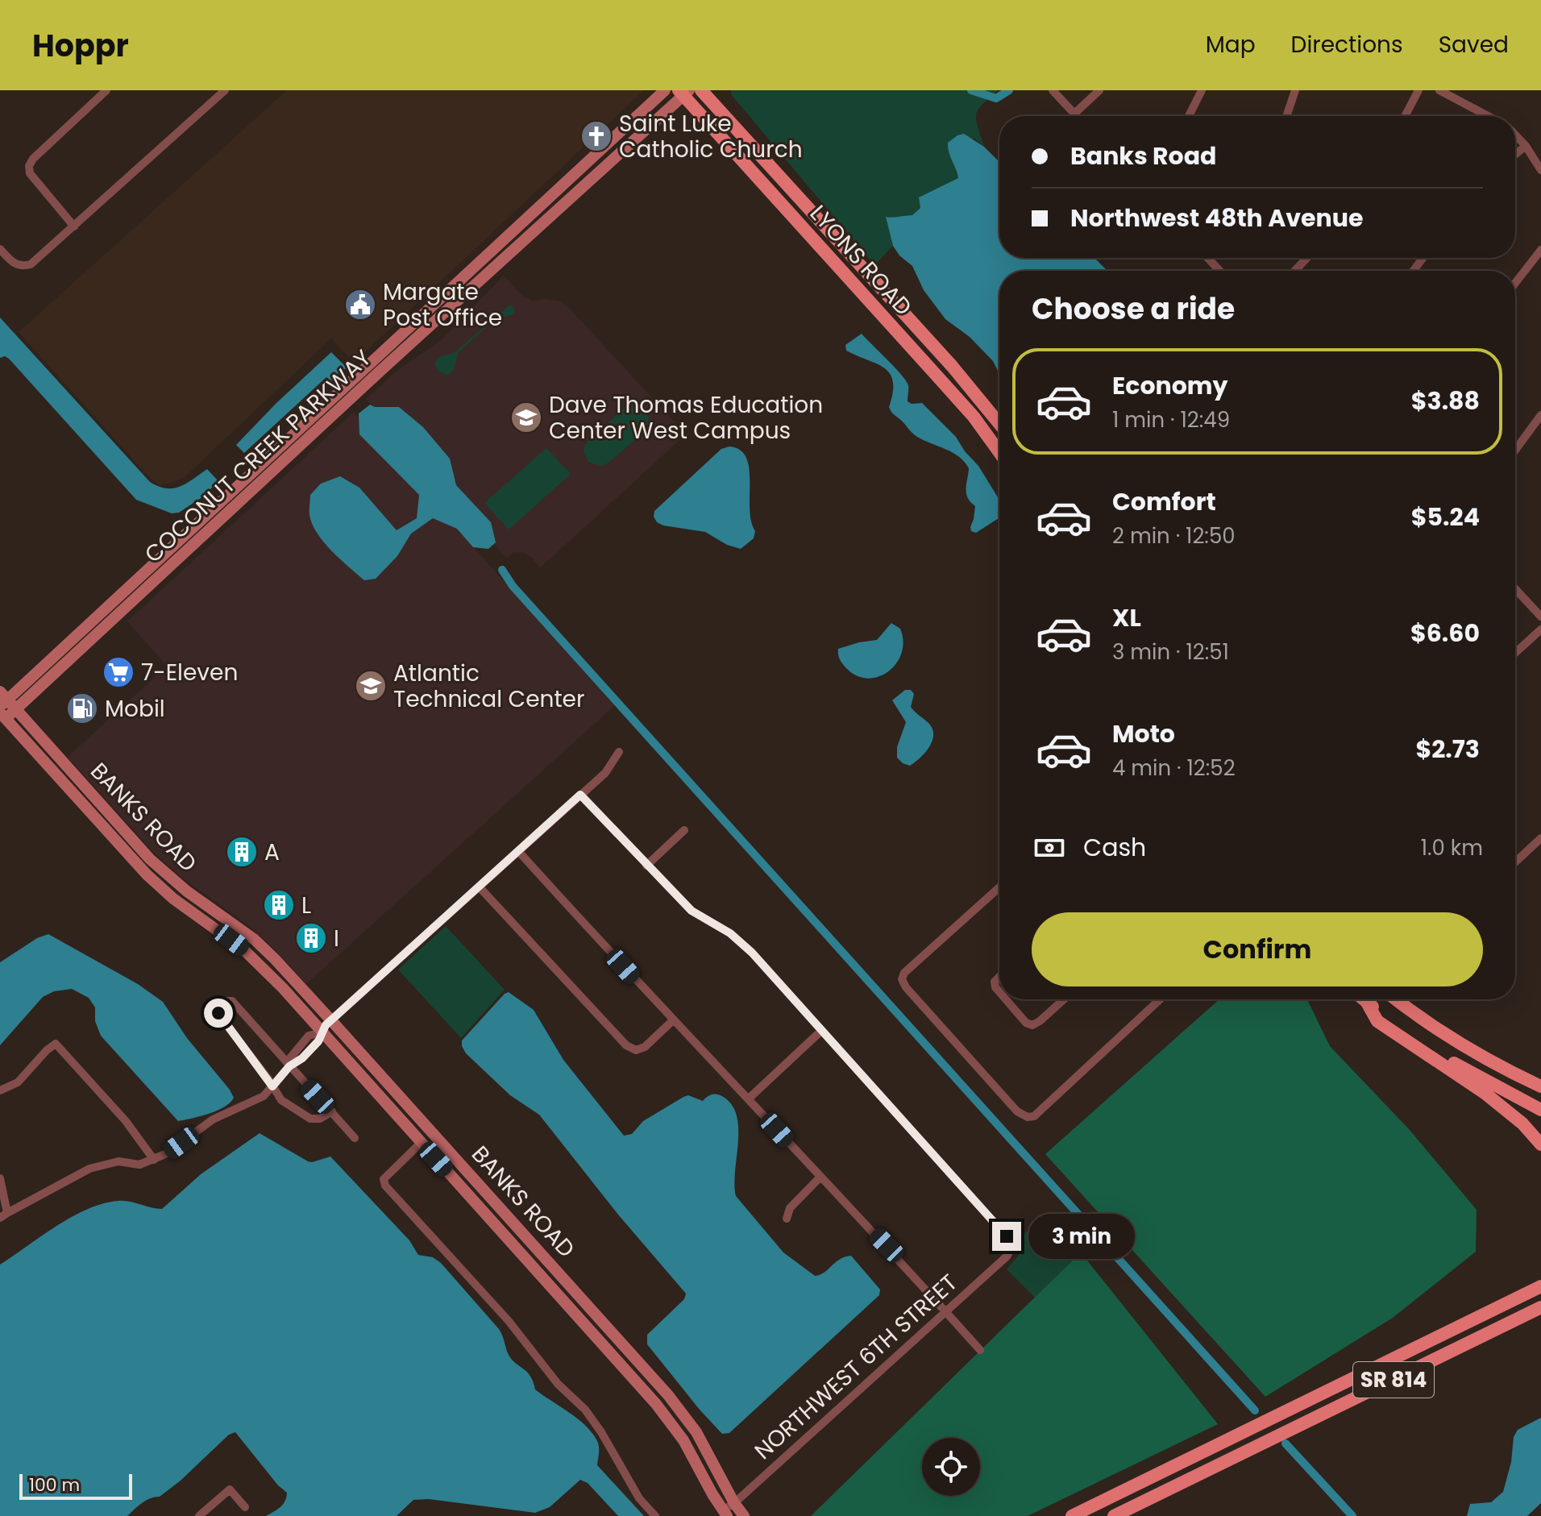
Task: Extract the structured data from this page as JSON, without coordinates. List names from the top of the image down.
{
  "streets": {
    "main road": ["LYONS ROAD", "SR 814"],
    "street": ["COCONUT CREEK PARKWAY", "BANKS ROAD", "NORTHWEST 6TH STREET"]
  },
  "crossings": [
    ["LYONS ROAD", "COCONUT CREEK PARKWAY"],
    ["COCONUT CREEK PARKWAY", "BANKS ROAD"],
    ["BANKS ROAD", "NORTHWEST 6TH STREET"]
  ],
  "places": {
    "church": ["Saint Luke Catholic Church"],
    "public building": ["Margate Post Office"],
    "school or university": ["Dave Thomas Education Center West Campus", "Atlantic Technical Center"],
    "supermarket": ["7-Eleven"],
    "fuel station": ["Mobil"],
    "building": ["A", "L", "I"]
  },
  "scale_bar": "100 m",
  "page": {
    "header": "Hoppr",
    "nav": ["Map", "Directions", "Saved"],
    "banner": ["Banks Road", "Northwest 48th Avenue"],
    "heading": "Choose a ride",
    "list": [
      {
        "name": "Economy",
        "note": "1 min · 12:49",
        "value": "$3.88"
      },
      {
        "name": "Comfort",
        "note": "2 min · 12:50",
        "value": "$5.24"
      },
      {
        "name": "XL",
        "note": "3 min · 12:51",
        "value": "$6.60"
      },
      {
        "name": "Moto",
        "note": "4 min · 12:52",
        "value": "$2.73"
      }
    ],
    "pay": ["Cash", "1.0 km"],
    "buttons": "Confirm",
    "bubble": "3 min",
    "scale": "100 m"
  }
}
